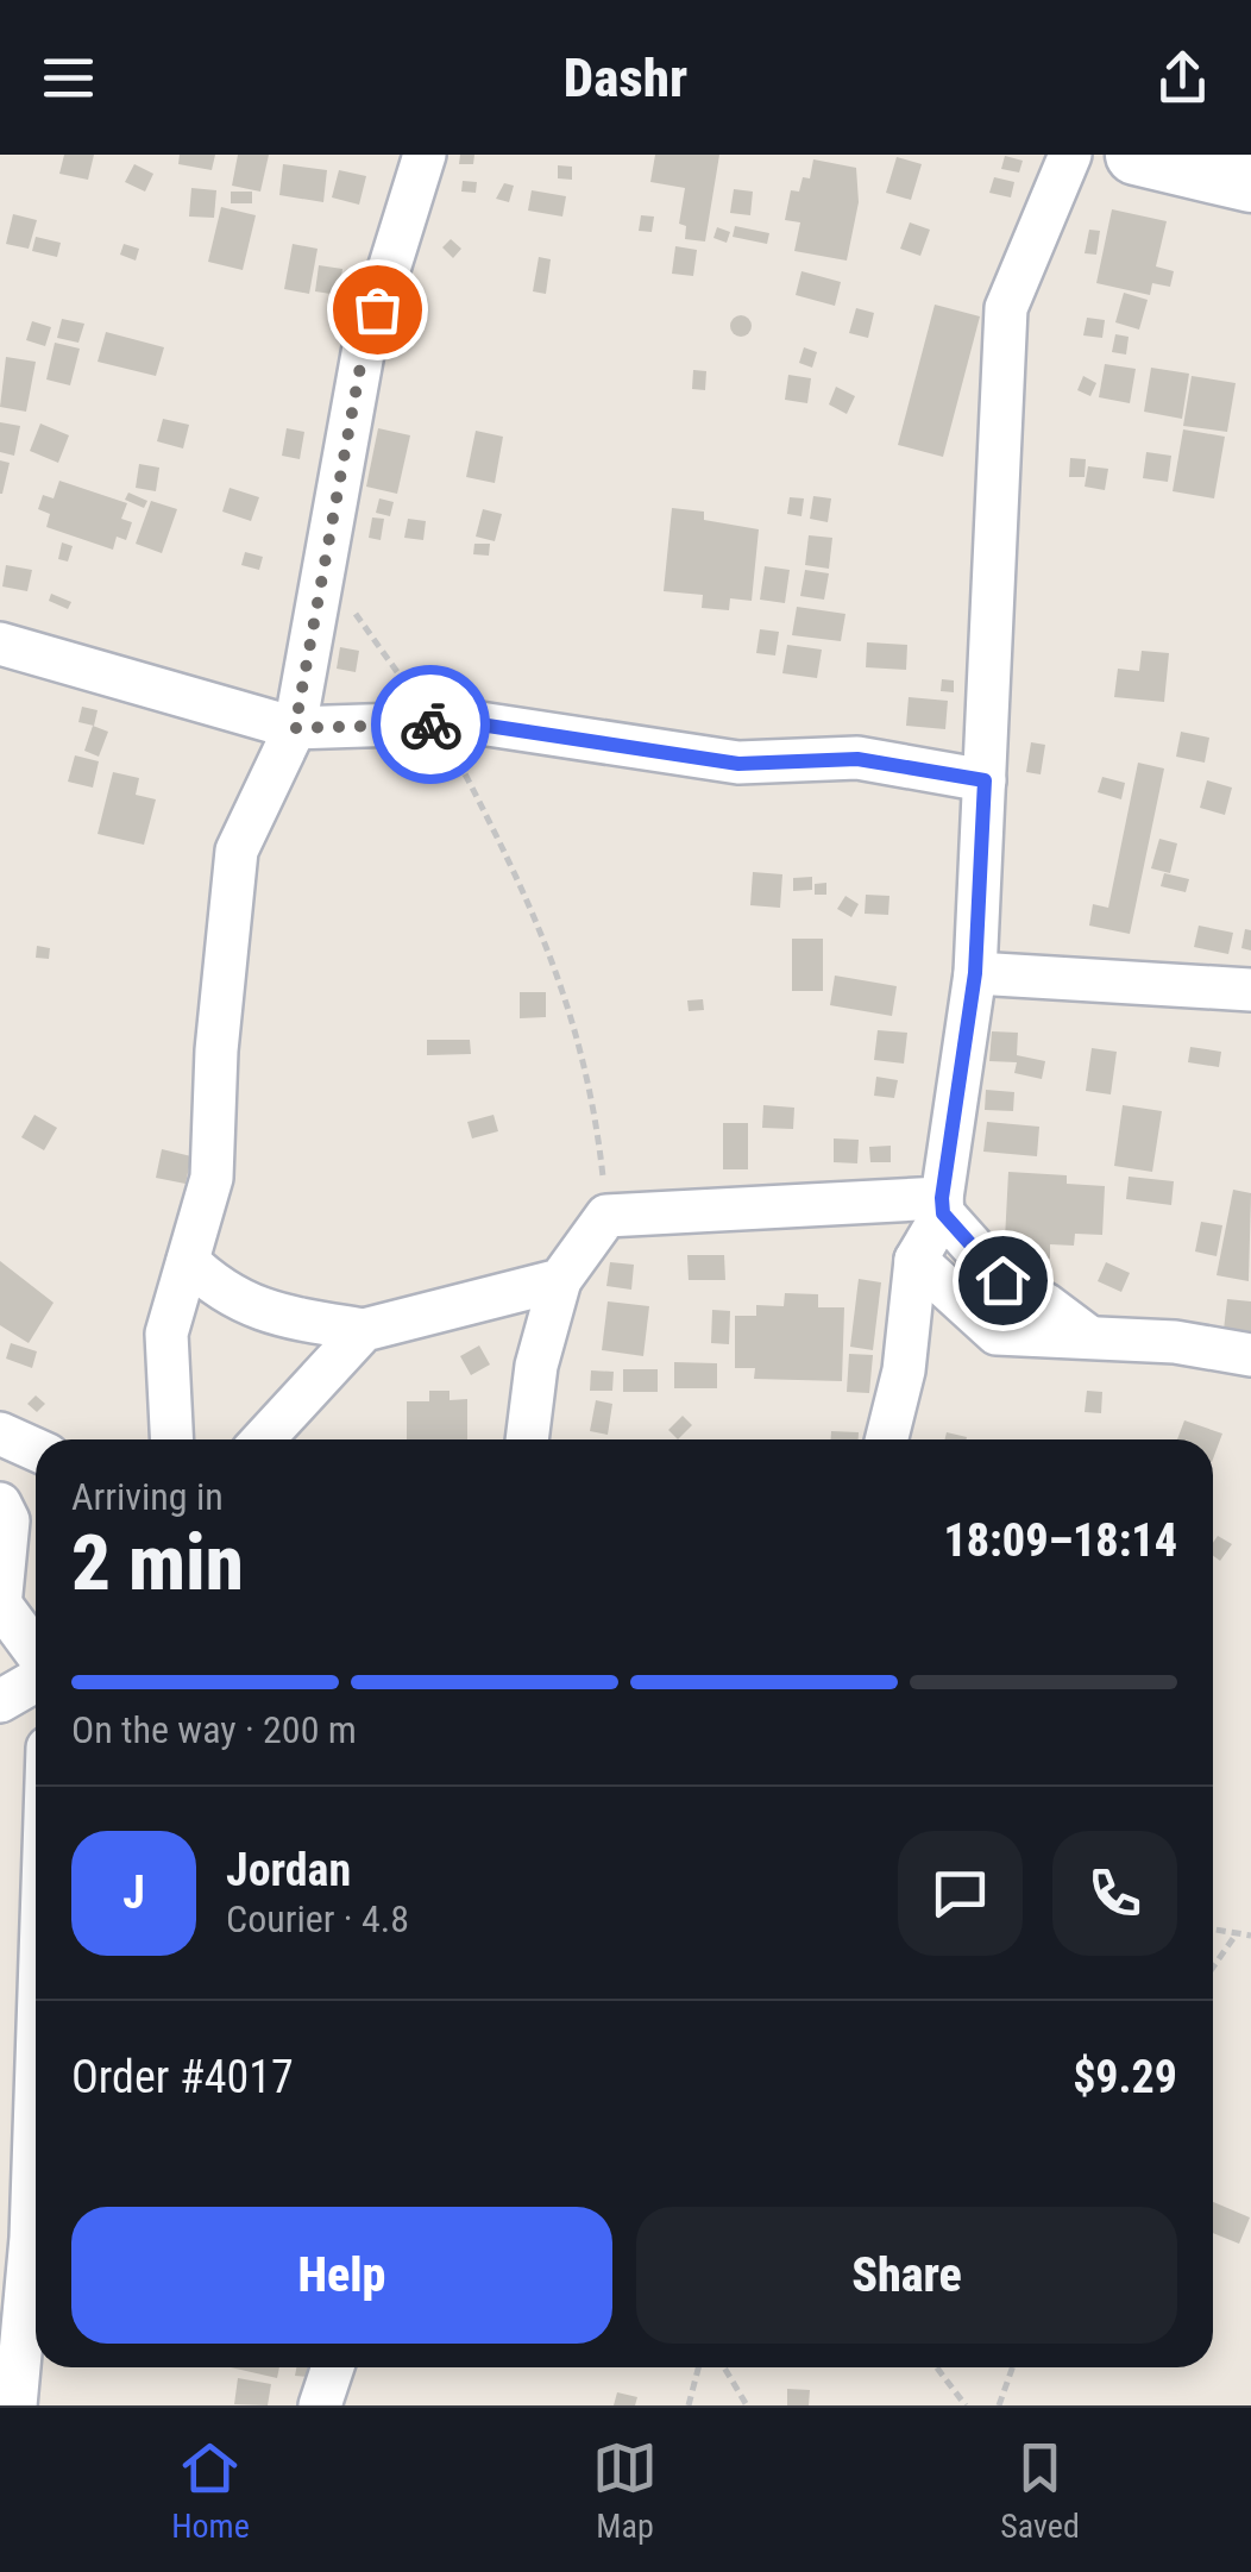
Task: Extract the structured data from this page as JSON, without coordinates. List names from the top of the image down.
{
  "page": {
    "header": "Dashr",
    "heading": ["2 min", "Arriving in", "18:09–18:14"],
    "panel": [
      "Jordan",
      "Courier · 4.8",
      "Order #4017",
      "$9.29"
    ],
    "bar": "On the way · 200 m",
    "round": "J",
    "buttons": ["Help", "Share"],
    "tabs": ["Home", "Map", "Saved"]
  }
}
